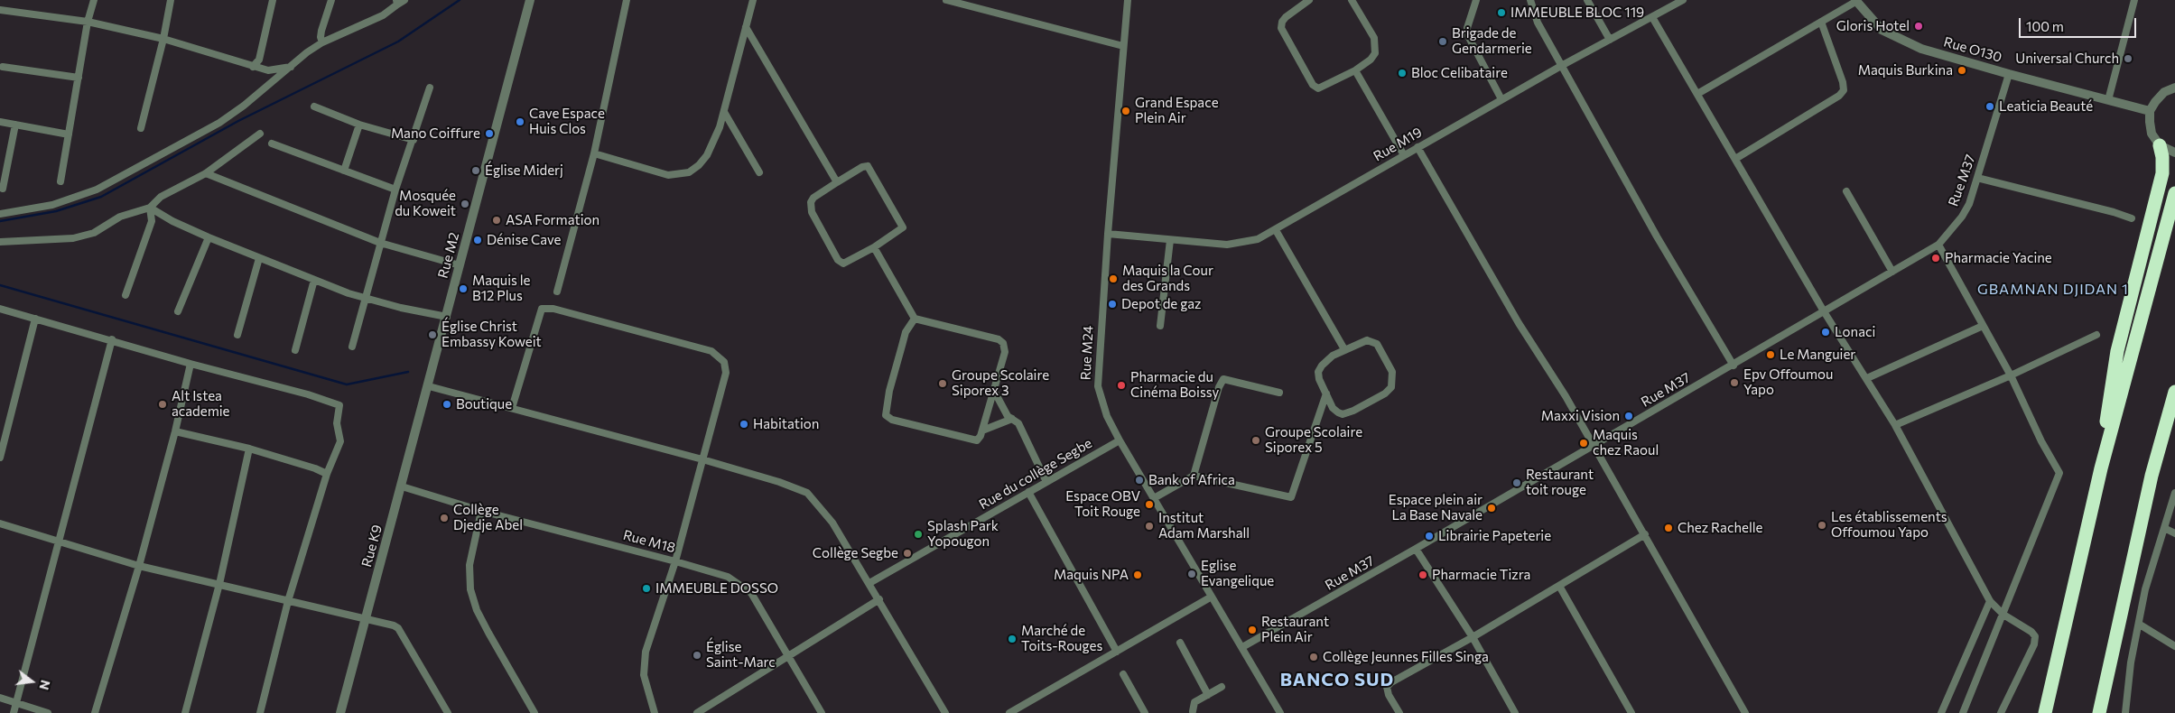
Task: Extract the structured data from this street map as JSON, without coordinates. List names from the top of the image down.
{
  "streets": {
    "street": [
      "Rue O130",
      "Rue M19",
      "Rue M37",
      "Rue M2",
      "Rue M24",
      "Rue du collège Segbe",
      "Rue M18",
      "Rue K9"
    ]
  },
  "crossings": [
    ["Rue O130", "Rue M37"],
    ["Rue M19", "Rue M24"],
    ["Rue M37", "Rue M24"],
    ["Rue M2", "Rue K9"],
    ["Rue M24", "Rue du collège Segbe"],
    ["Rue M18", "Rue K9"]
  ],
  "districts": ["GBAMNAN DJIDAN 1", "BANCO SUD"],
  "places": [
    "IMMEUBLE BLOC 119",
    "Gloris Hotel",
    "Brigade de Gendarmerie",
    "Universal Church",
    "Maquis Burkina",
    "Bloc Celibataire",
    "Leaticia Beauté",
    "Grand Espace Plein Air",
    "Cave Espace Huis Clos",
    "Mano Coiffure",
    "Église Miderj",
    "Mosquée du Koweit",
    "ASA Formation",
    "Dénise Cave",
    "Pharmacie Yacine",
    "Maquis la Cour des Grands",
    "Maquis le B12 Plus",
    "Depot de gaz",
    "Lonaci",
    "Église Christ Embassy Koweit",
    "Le Manguier",
    "Epv Offoumou Yapo",
    "Groupe Scolaire Siporex 3",
    "Pharmacie du Cinéma Boissy",
    "Alt Istea academie",
    "Boutique",
    "Maxxi Vision",
    "Habitation",
    "Groupe Scolaire Siporex 5",
    "Maquis chez Raoul",
    "Bank of Africa",
    "Restaurant toit rouge",
    "Espace OBV Toit Rouge",
    "Espace plein air La Base Navale",
    "Collège Djedje Abel",
    "Les établissements Offoumou Yapo",
    "Institut Adam Marshall",
    "Chez Rachelle",
    "Splash Park Yopougon",
    "Librairie Papeterie",
    "Collège Segbe",
    "Eglise Evangelique",
    "Maquis NPA",
    "Pharmacie Tizra",
    "IMMEUBLE DOSSO",
    "Restaurant Plein Air",
    "Marché de Toits-Rouges",
    "Église Saint-Marc",
    "Collège Jeunnes Filles Singa"
  ],
  "scale_bar": "100 m",
  "north": "right"
}
